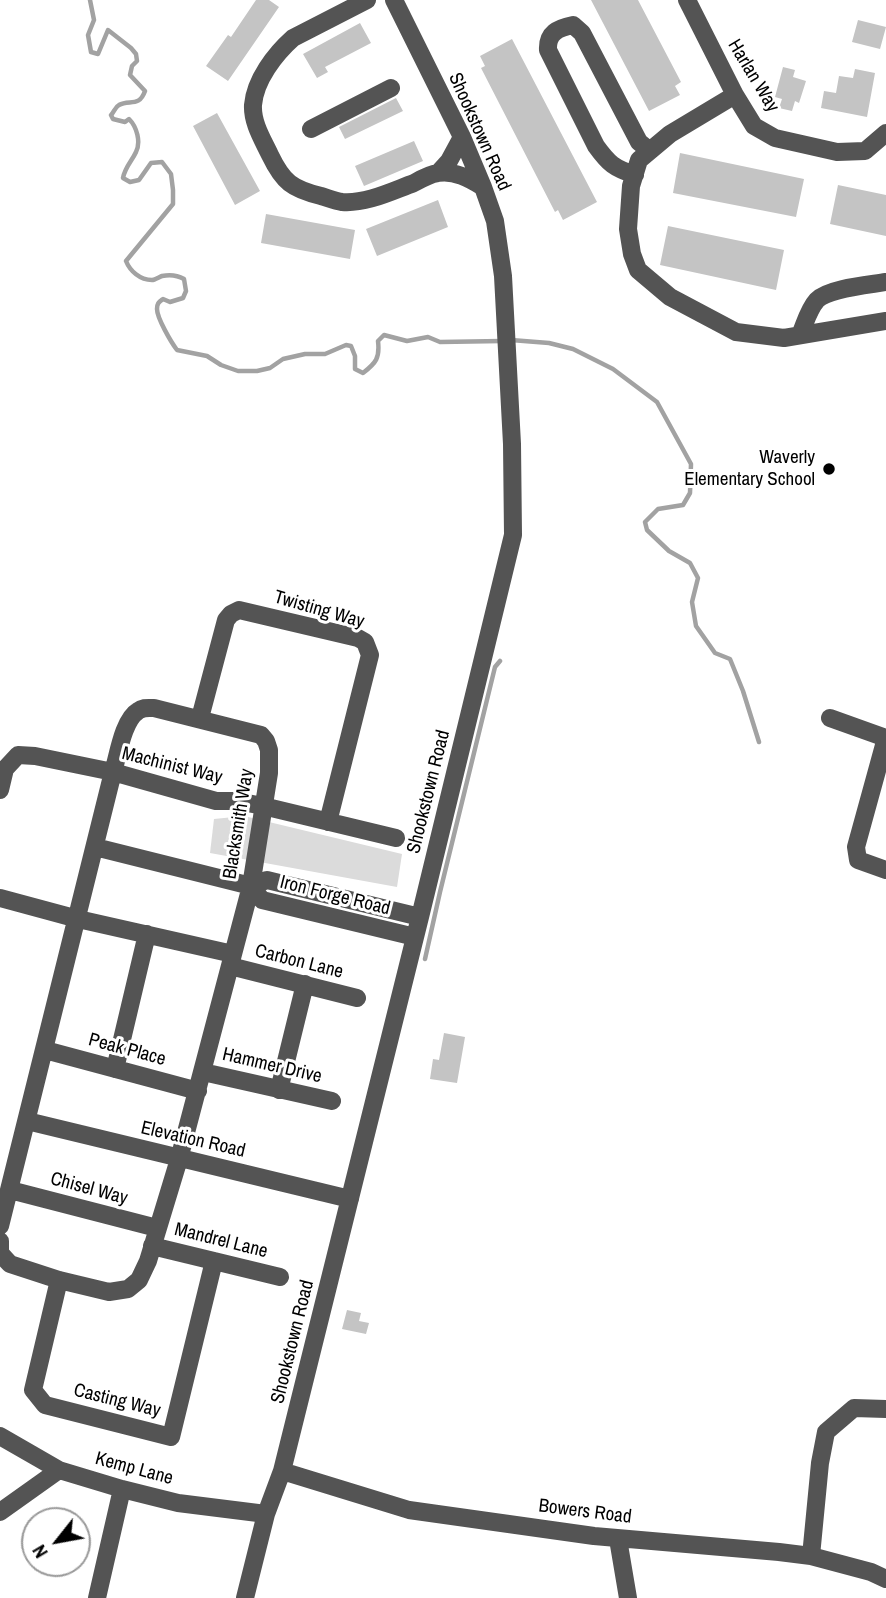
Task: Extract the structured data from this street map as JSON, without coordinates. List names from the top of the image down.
{
  "streets": {
    "street": [
      "Harlan Way",
      "Shookstown Road",
      "Twisting Way",
      "Machinist Way",
      "Blacksmith Way",
      "Iron Forge Road",
      "Carbon Lane",
      "Peak Place",
      "Hammer Drive",
      "Elevation Road",
      "Chisel Way",
      "Mandrel Lane",
      "Casting Way",
      "Kemp Lane",
      "Bowers Road"
    ]
  },
  "crossings": [
    ["Shookstown Road", "Iron Forge Road"],
    ["Shookstown Road", "Elevation Road"],
    ["Shookstown Road", "Kemp Lane"],
    ["Shookstown Road", "Bowers Road"],
    ["Twisting Way", "Machinist Way"],
    ["Twisting Way", "Blacksmith Way"],
    ["Machinist Way", "Blacksmith Way"],
    ["Blacksmith Way", "Iron Forge Road"],
    ["Blacksmith Way", "Carbon Lane"],
    ["Blacksmith Way", "Peak Place"],
    ["Blacksmith Way", "Hammer Drive"],
    ["Blacksmith Way", "Elevation Road"],
    ["Blacksmith Way", "Chisel Way"],
    ["Blacksmith Way", "Mandrel Lane"],
    ["Blacksmith Way", "Casting Way"],
    ["Mandrel Lane", "Casting Way"]
  ],
  "places": ["Waverly Elementary School"],
  "north": "bottom left"
}
